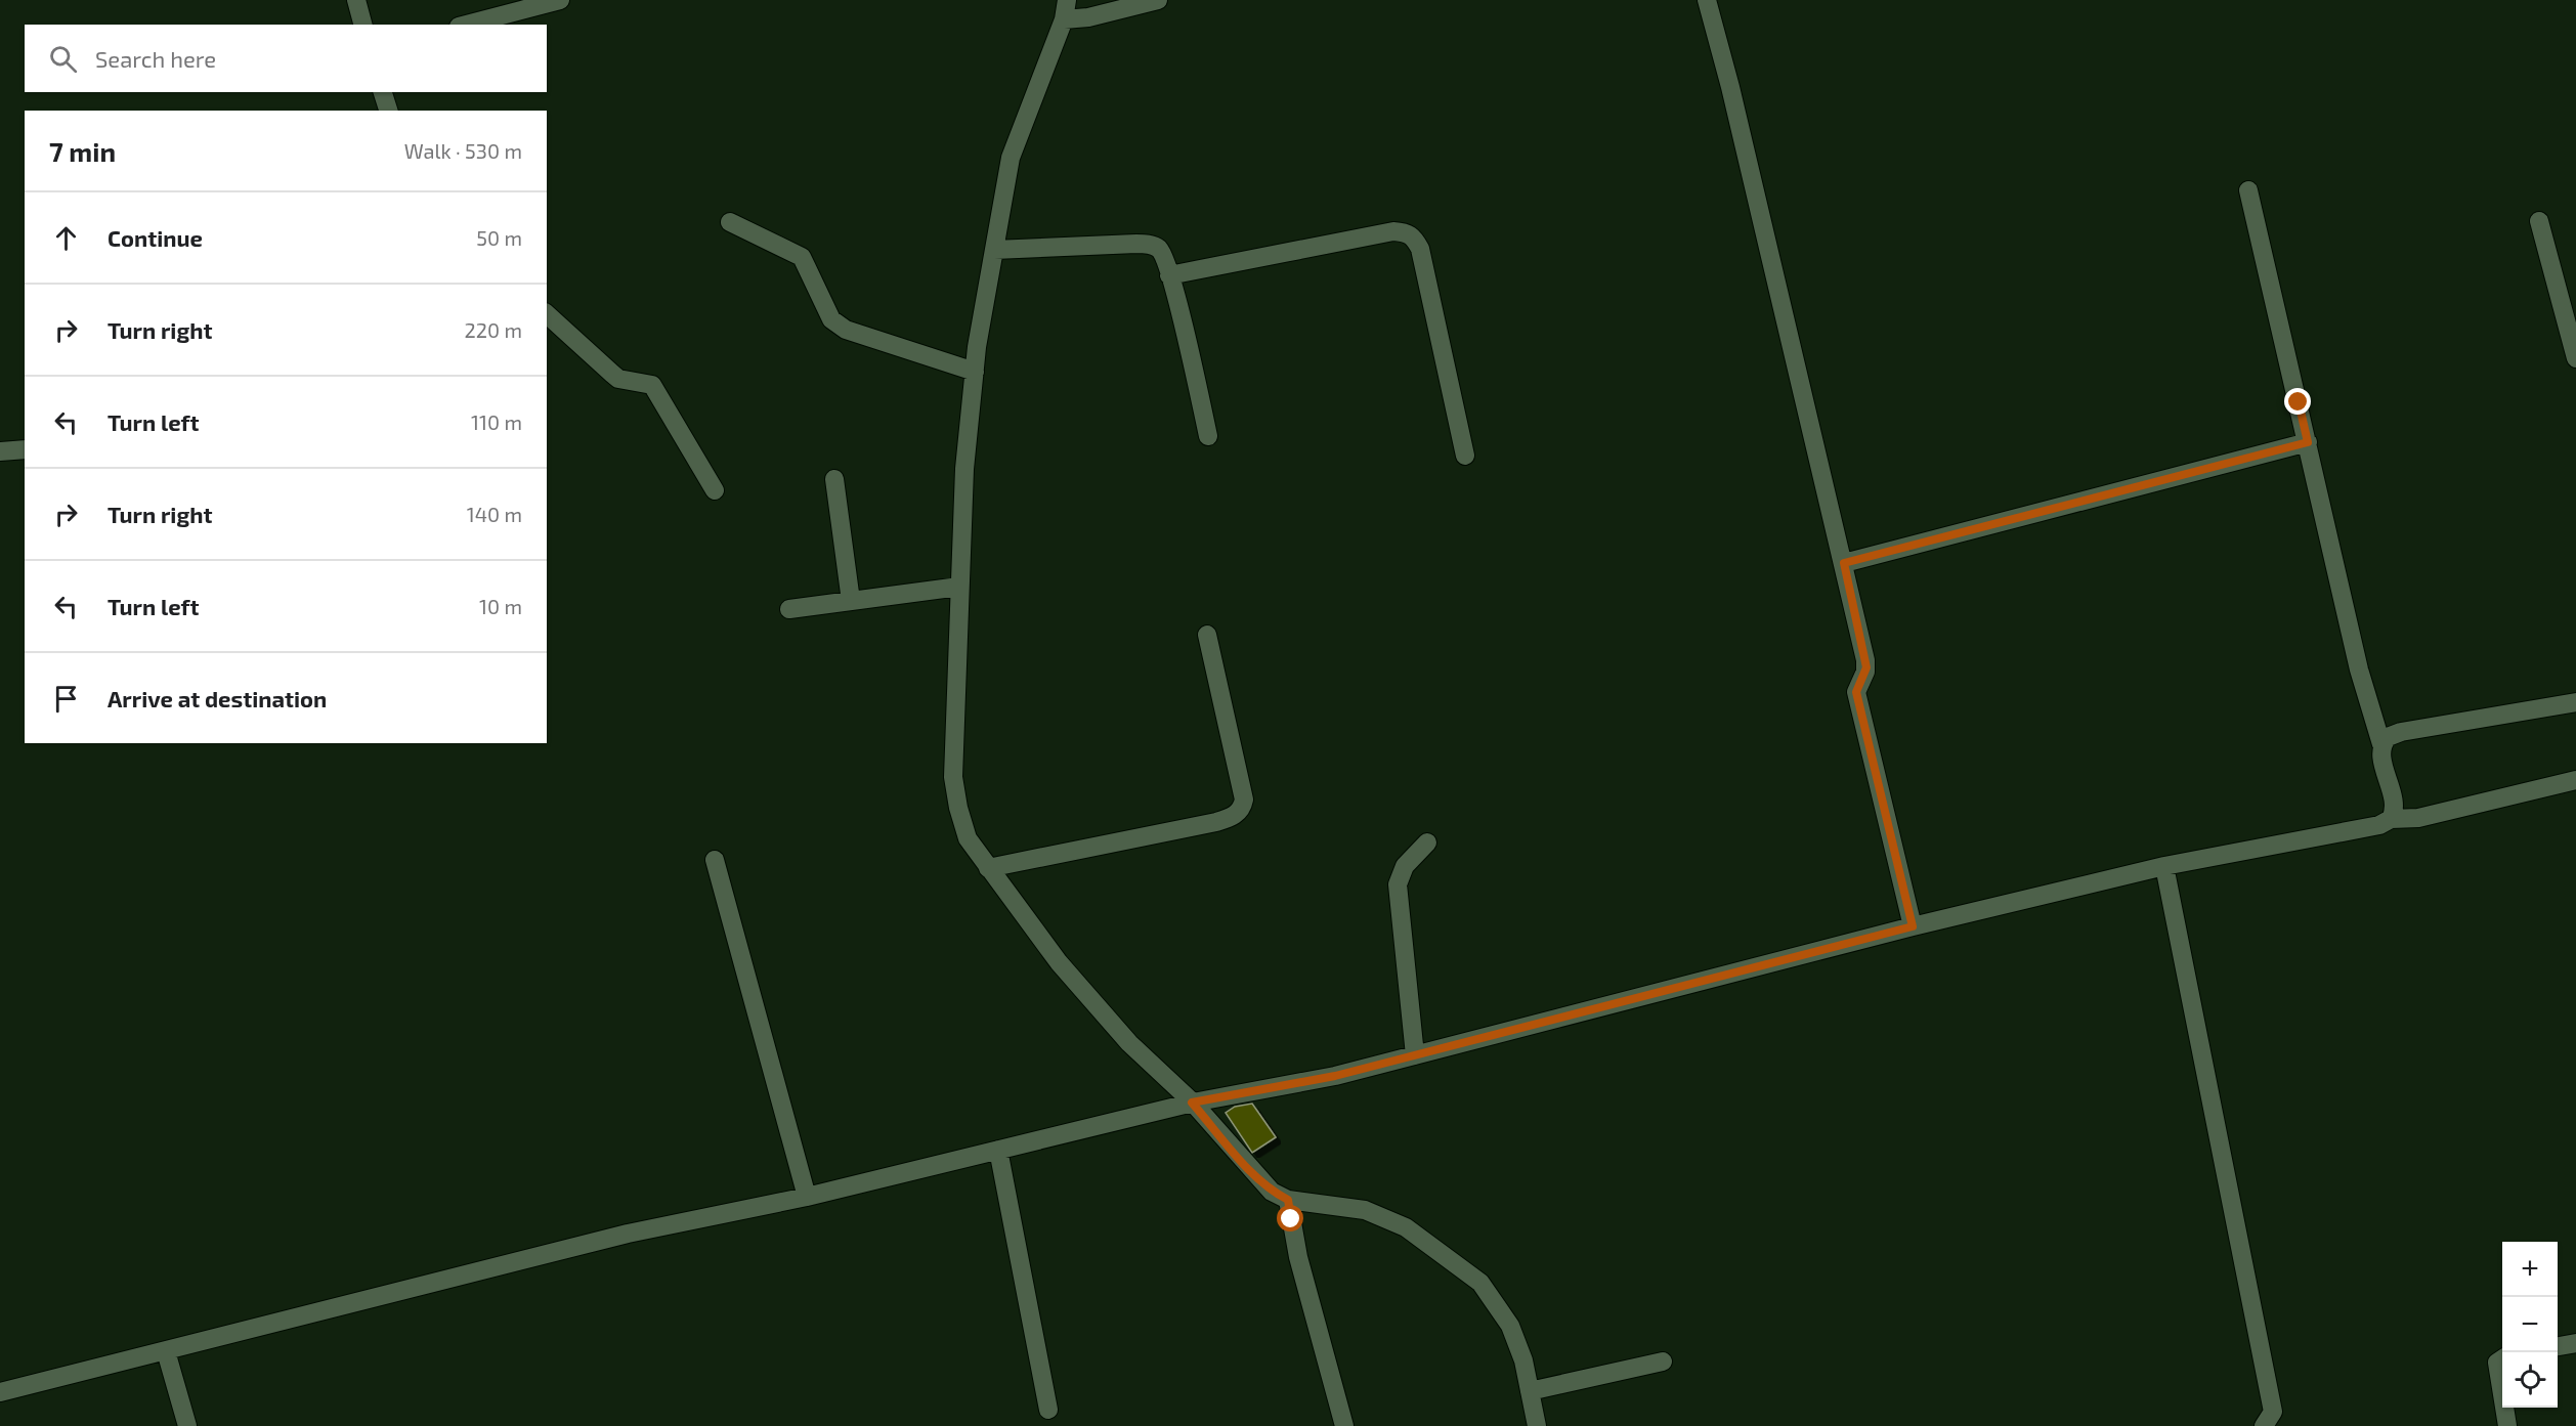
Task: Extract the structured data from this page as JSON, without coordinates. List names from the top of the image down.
{
  "page": {
    "search": "Search here",
    "heading": ["7 min", "Walk · 530 m"],
    "list": [
      ["Continue", "50 m"],
      ["Turn right", "220 m"],
      ["Turn left", "110 m"],
      ["Turn right", "140 m"],
      ["Turn left", "10 m"],
      "Arrive at destination"
    ],
    "map_buttons": ["+", "−"]
  }
}
